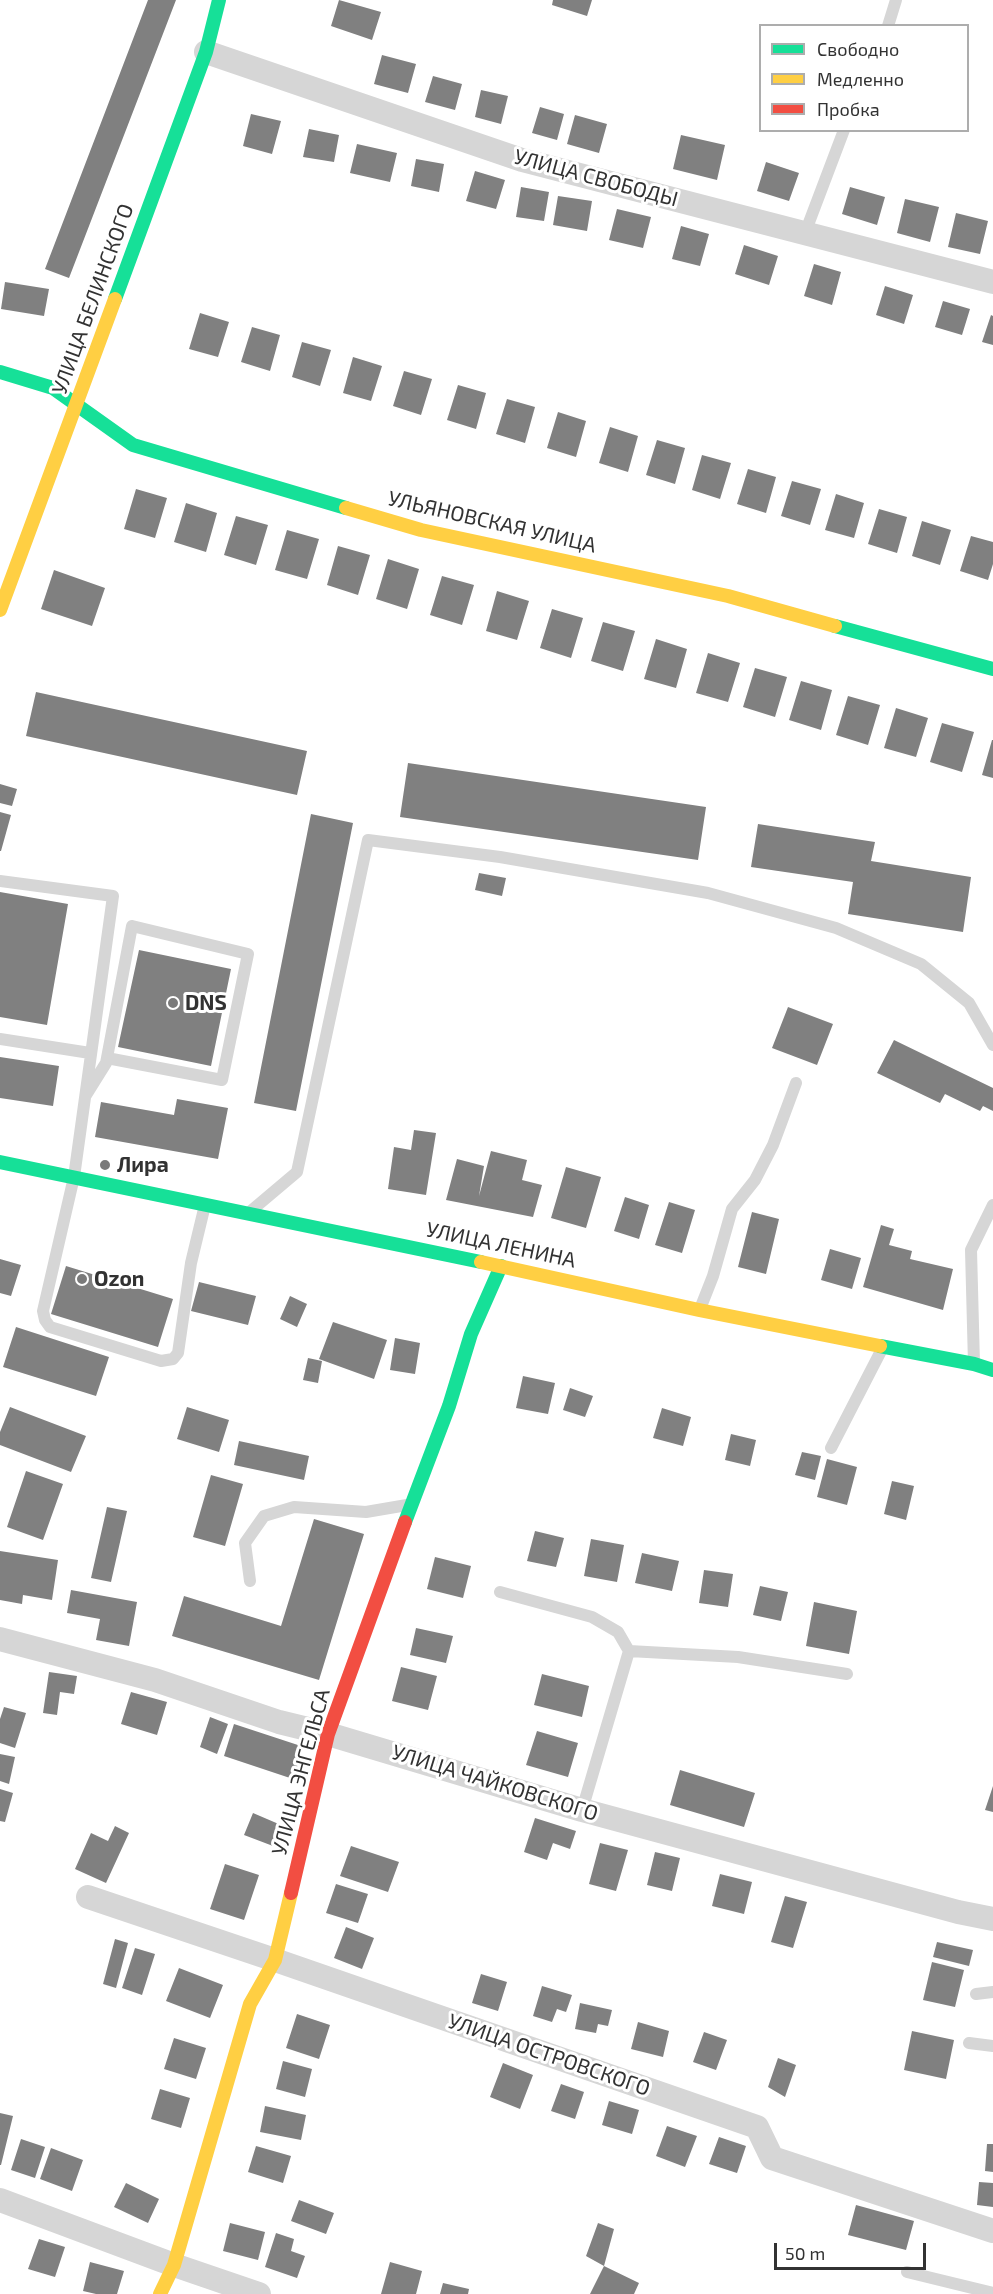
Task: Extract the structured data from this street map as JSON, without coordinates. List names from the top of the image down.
{
  "streets": {
    "street": [
      "УЛИЦА СВОБОДЫ",
      "УЛИЦА БЕЛИНСКОГО",
      "УЛЬЯНОВСКАЯ УЛИЦА",
      "УЛИЦА ЛЕНИНА",
      "УЛИЦА ЭНГЕЛЬСА",
      "УЛИЦА ЧАЙКОВСКОГО",
      "УЛИЦА ОСТРОВСКОГО"
    ]
  },
  "crossings": [
    ["УЛИЦА СВОБОДЫ", "УЛИЦА БЕЛИНСКОГО"],
    ["УЛИЦА БЕЛИНСКОГО", "УЛЬЯНОВСКАЯ УЛИЦА"],
    ["УЛИЦА ЛЕНИНА", "УЛИЦА ЭНГЕЛЬСА"],
    ["УЛИЦА ЭНГЕЛЬСА", "УЛИЦА ЧАЙКОВСКОГО"],
    ["УЛИЦА ЭНГЕЛЬСА", "УЛИЦА ОСТРОВСКОГО"]
  ],
  "places": ["DNS", "Лира", "Ozon"],
  "legend": ["Свободно", "Медленно", "Пробка"],
  "scale_bar": "50 m"
}
